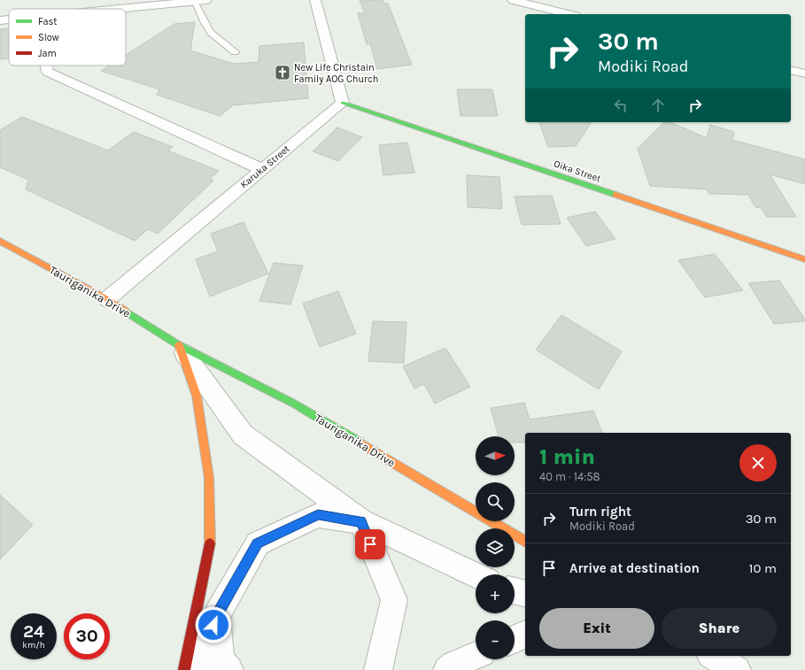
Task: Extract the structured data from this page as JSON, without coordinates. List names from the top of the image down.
{
  "streets": {
    "street": ["Karuka Street", "Oika Street", "Tauriganika Drive"]
  },
  "crossings": [
    ["Karuka Street", "Oika Street"],
    ["Karuka Street", "Tauriganika Drive"]
  ],
  "places": {
    "church": ["New Life Christain Family AOG Church"]
  },
  "legend": ["Fast", "Slow", "Jam"],
  "north": "right",
  "page": {
    "turn": ["30 m", "Modiki Road"],
    "heading": ["1 min", "40 m · 14:58"],
    "map_buttons": ["+", "−"],
    "list": [
      {
        "name": "Turn right",
        "note": "Modiki Road",
        "value": "30 m"
      },
      {
        "name": "Arrive at destination",
        "value": "10 m"
      }
    ],
    "buttons": ["Exit", "Share"],
    "speed": "24 km/h",
    "limit": "30"
  }
}
